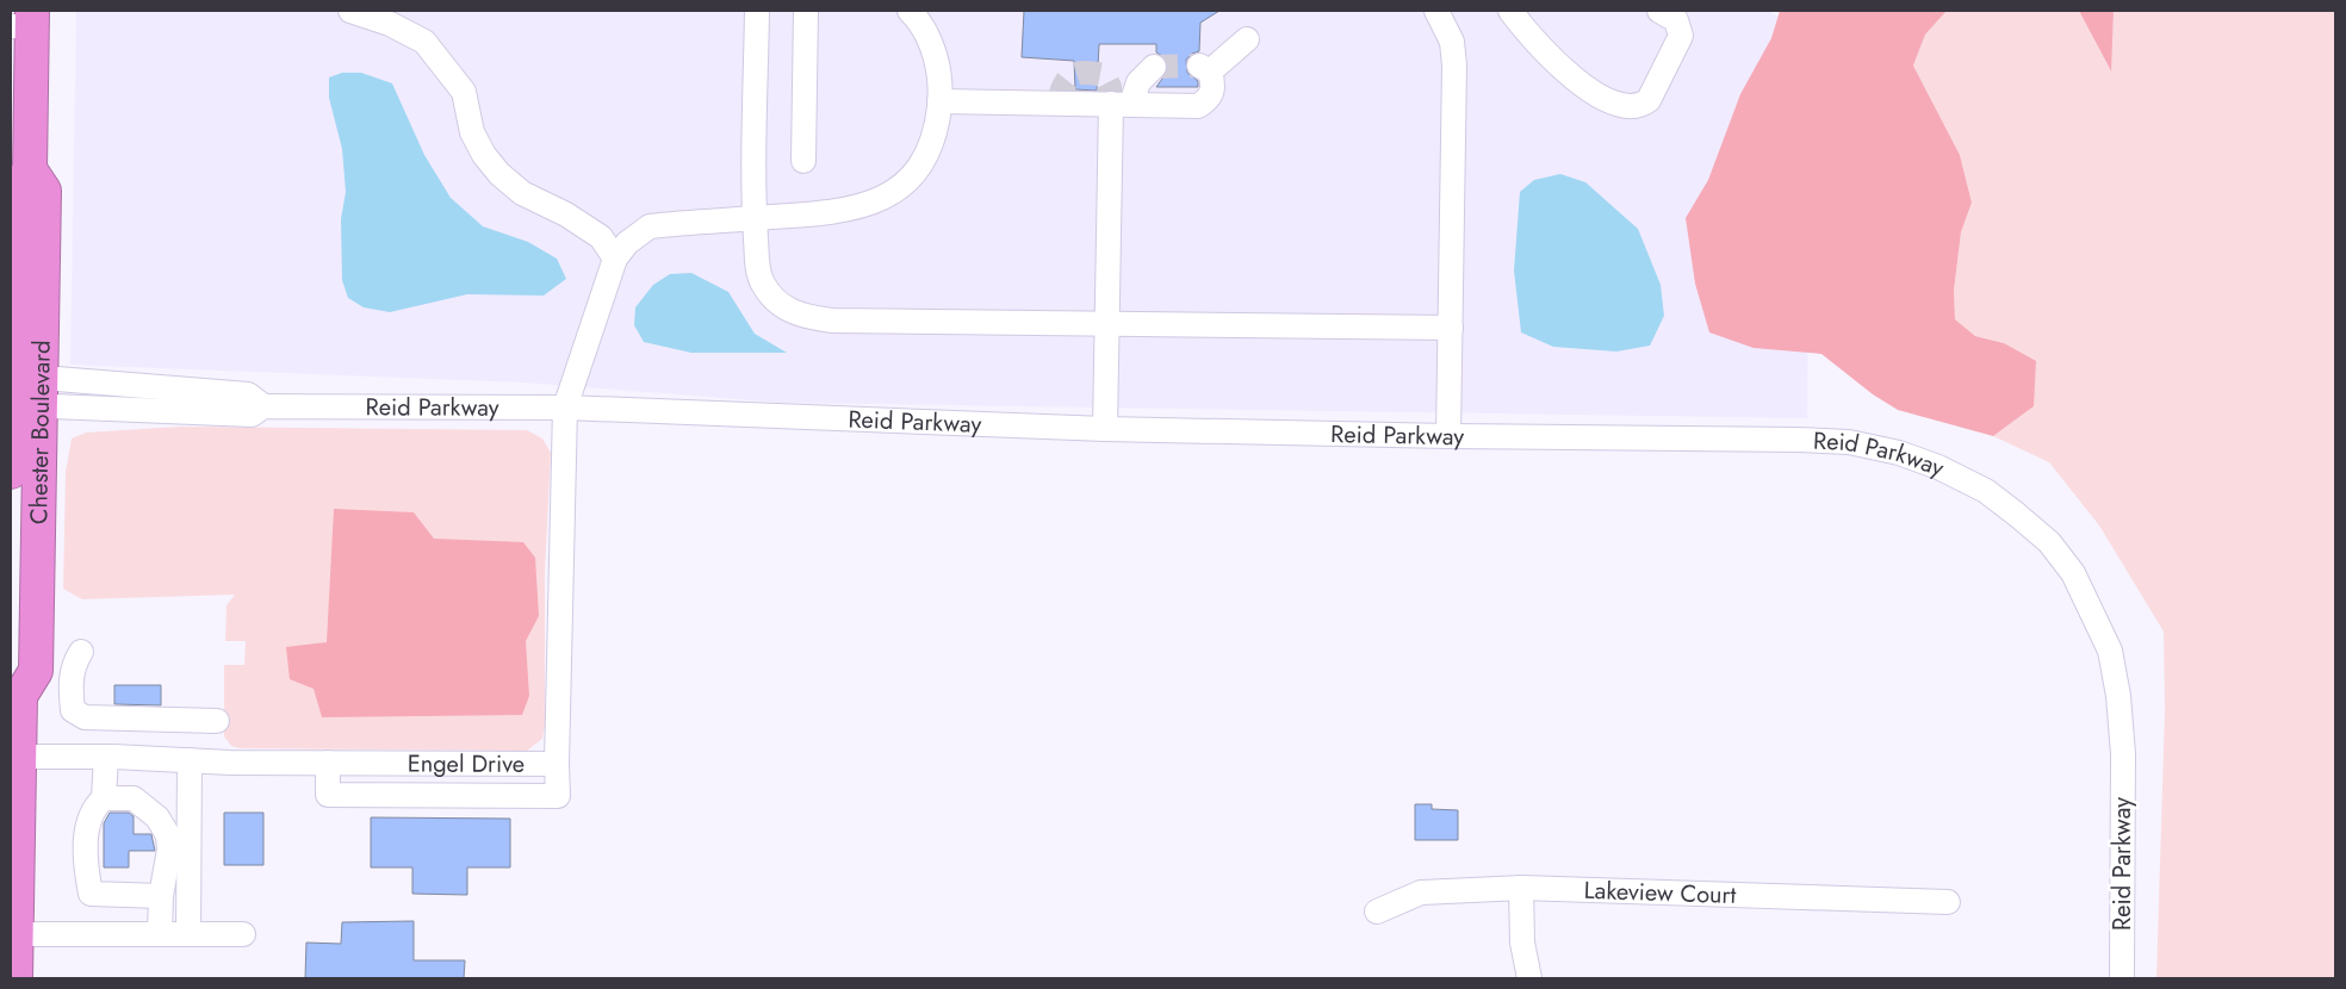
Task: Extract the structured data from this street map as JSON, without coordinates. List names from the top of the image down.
{
  "streets": {
    "highway": ["Chester Boulevard"],
    "street": ["Reid Parkway", "Engel Drive", "Lakeview Court"]
  },
  "crossings": [
    ["Reid Parkway", "Chester Boulevard"],
    ["Reid Parkway", "Engel Drive"],
    ["Chester Boulevard", "Engel Drive"]
  ]
}
